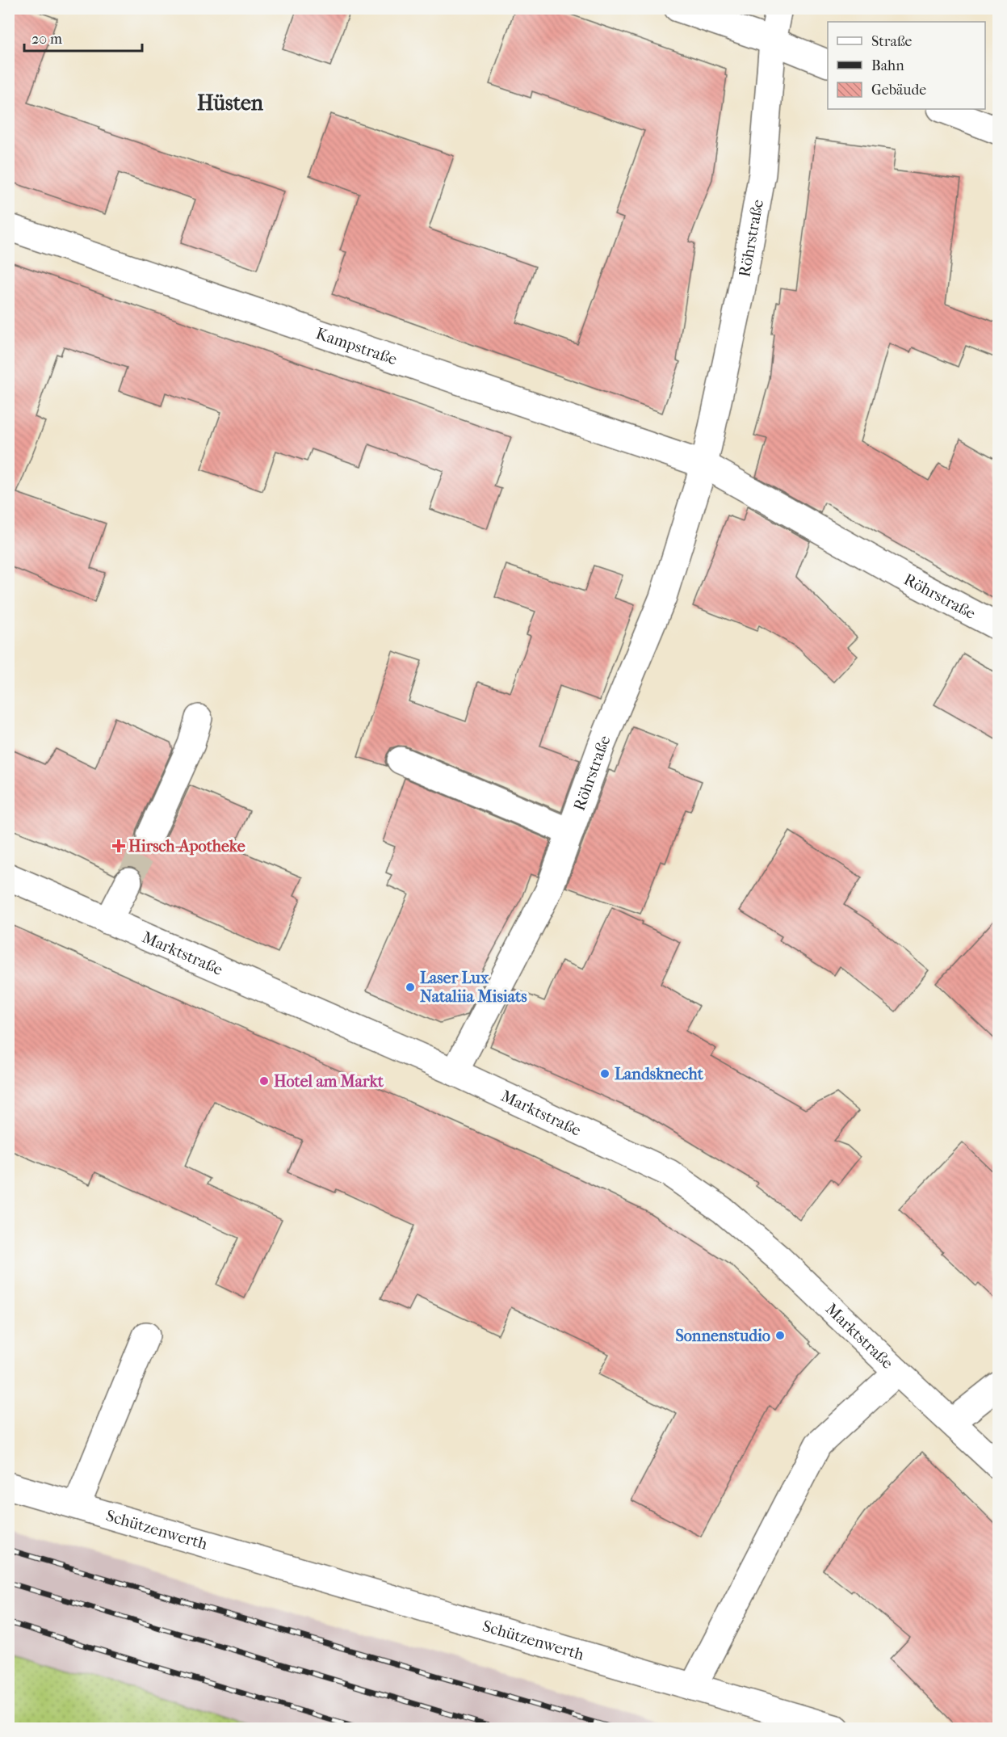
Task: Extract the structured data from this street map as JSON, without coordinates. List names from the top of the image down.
{
  "streets": {
    "street": [
      "Röhrstraße",
      "Kampstraße",
      "Marktstraße",
      "Schützenwerth"
    ]
  },
  "crossings": [
    ["Röhrstraße", "Kampstraße"],
    ["Röhrstraße", "Marktstraße"]
  ],
  "districts": ["Hüsten"],
  "places": {
    "health": ["Hirsch-Apotheke"],
    "other": [
      "Laser Lux Nataliia Misiats",
      "Landsknecht",
      "Hotel am Markt",
      "Sonnenstudio"
    ]
  },
  "legend": ["Straße", "Bahn", "Gebäude"],
  "scale_bar": "20 m"
}
